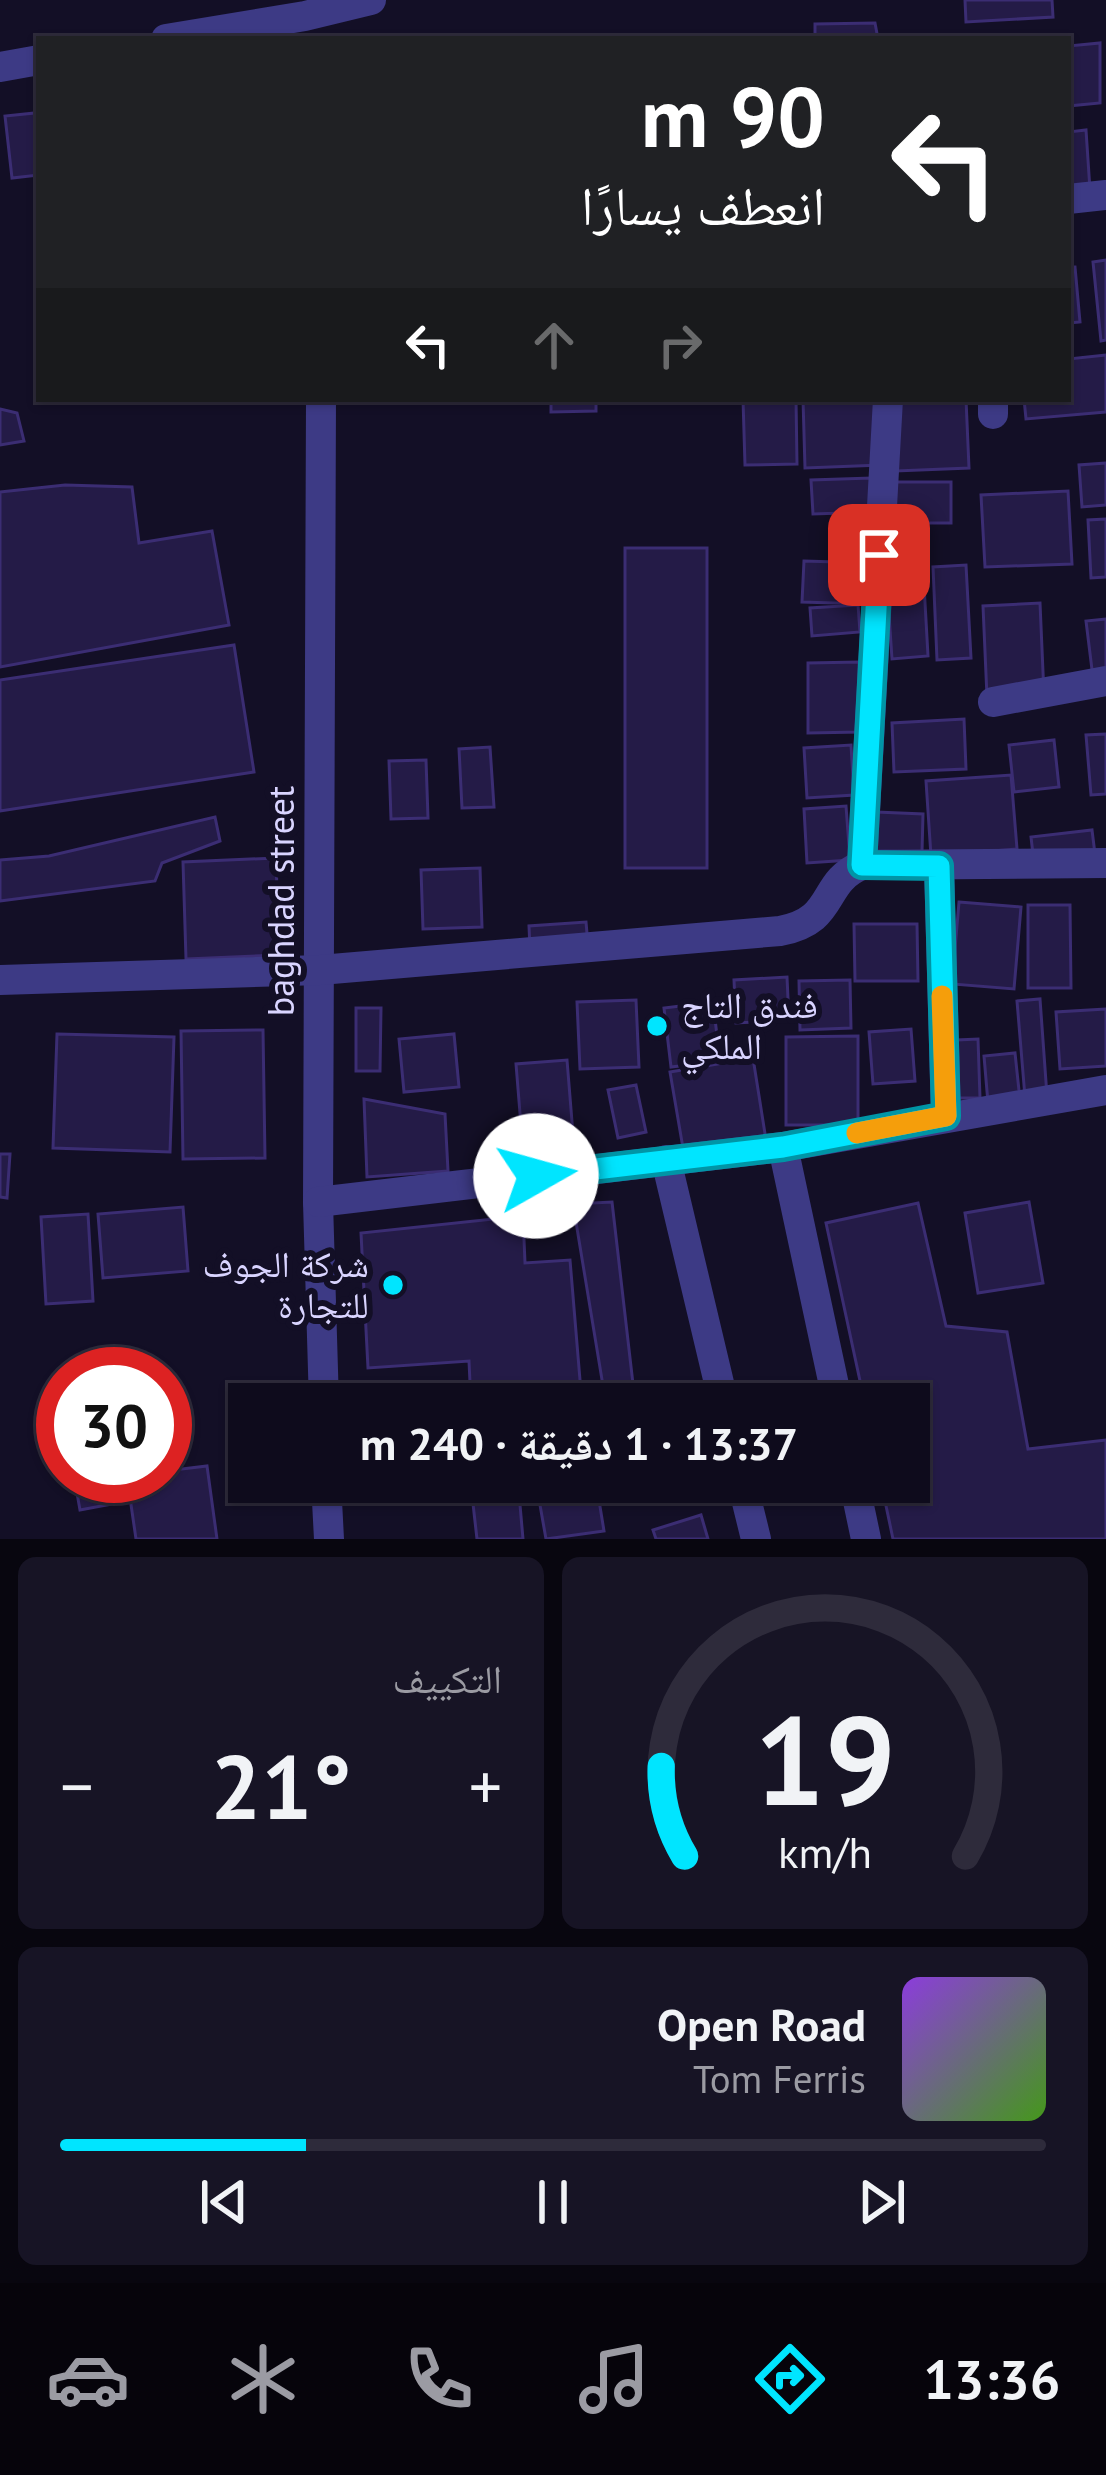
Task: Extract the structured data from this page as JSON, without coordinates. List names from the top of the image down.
{
  "streets": {
    "street": ["baghdad street"]
  },
  "places": ["فندق التاج الملكي", "شركة الجوف للتجارة"],
  "page": {
    "turn": ["90 m", "انعطف يسارًا"],
    "limit": "30",
    "trip": "13:37 · 1 دقيقة · 240 m",
    "tile": "التكييف",
    "heat": ["−", "21°", "+"],
    "song": ["Open Road", "Tom Ferris"],
    "tabs": "13:36",
    "gauge": ["19", "km/h"]
  }
}
